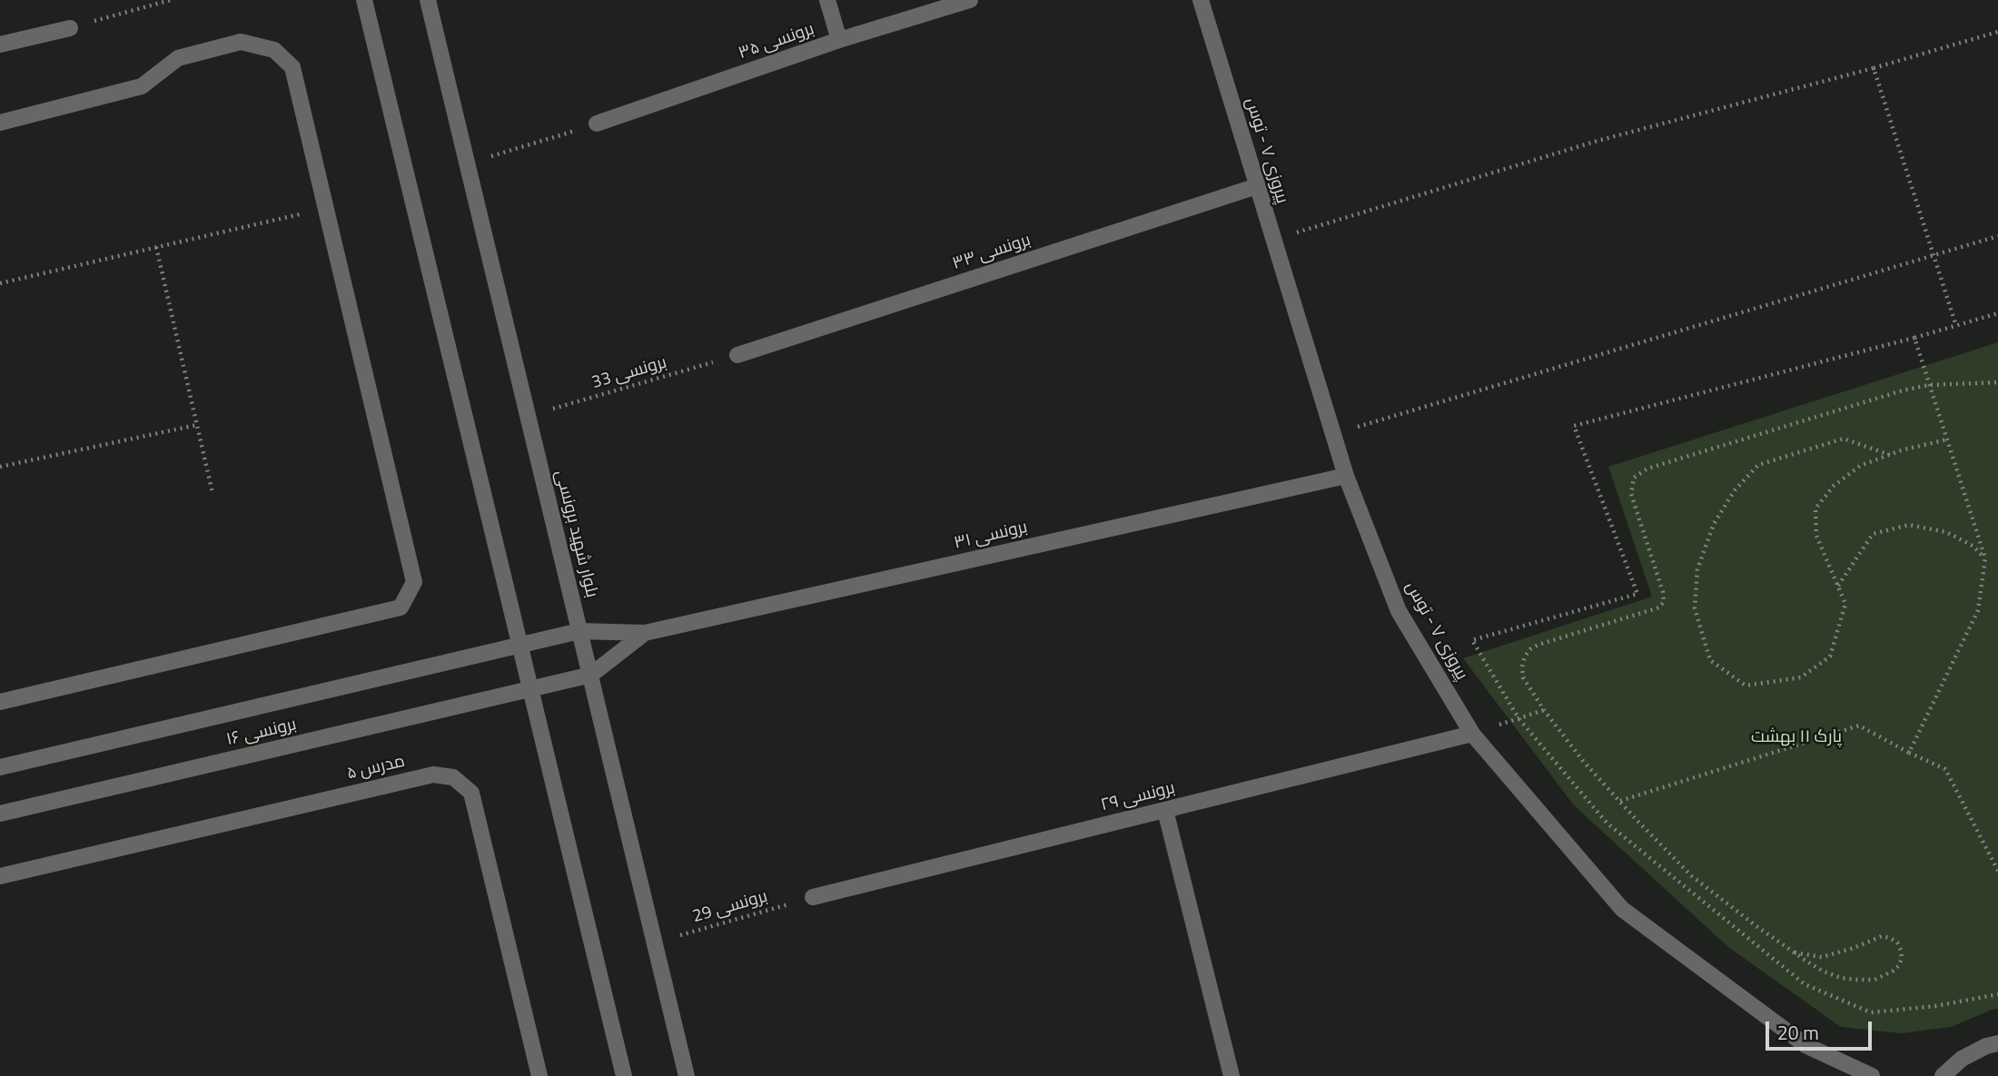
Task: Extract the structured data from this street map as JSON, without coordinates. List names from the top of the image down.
{
  "streets": {
    "street": [
      "برونسی ۳۵",
      "پیروزی ۷ - توس",
      "برونسی ۳۳",
      "بلوار شهید برونسی",
      "برونسی ۳۱",
      "برونسی ۱۶",
      "مدرس ۵",
      "برونسی ۲۹"
    ],
    "path": ["برونسی 33", "برونسی 29"]
  },
  "crossings": [
    ["پیروزی ۷ - توس", "برونسی ۳۳"],
    ["پیروزی ۷ - توس", "برونسی ۳۱"],
    ["پیروزی ۷ - توس", "برونسی ۲۹"],
    ["برونسی ۳۳", "برونسی 33"],
    ["برونسی 33", "بلوار شهید برونسی"],
    ["بلوار شهید برونسی", "برونسی ۳۱"],
    ["بلوار شهید برونسی", "برونسی ۱۶"],
    ["بلوار شهید برونسی", "برونسی 29"],
    ["برونسی ۳۱", "برونسی ۱۶"],
    ["برونسی ۲۹", "برونسی 29"]
  ],
  "parks": ["پارک ۱۱ بهشت"],
  "scale_bar": "20 m"
}
